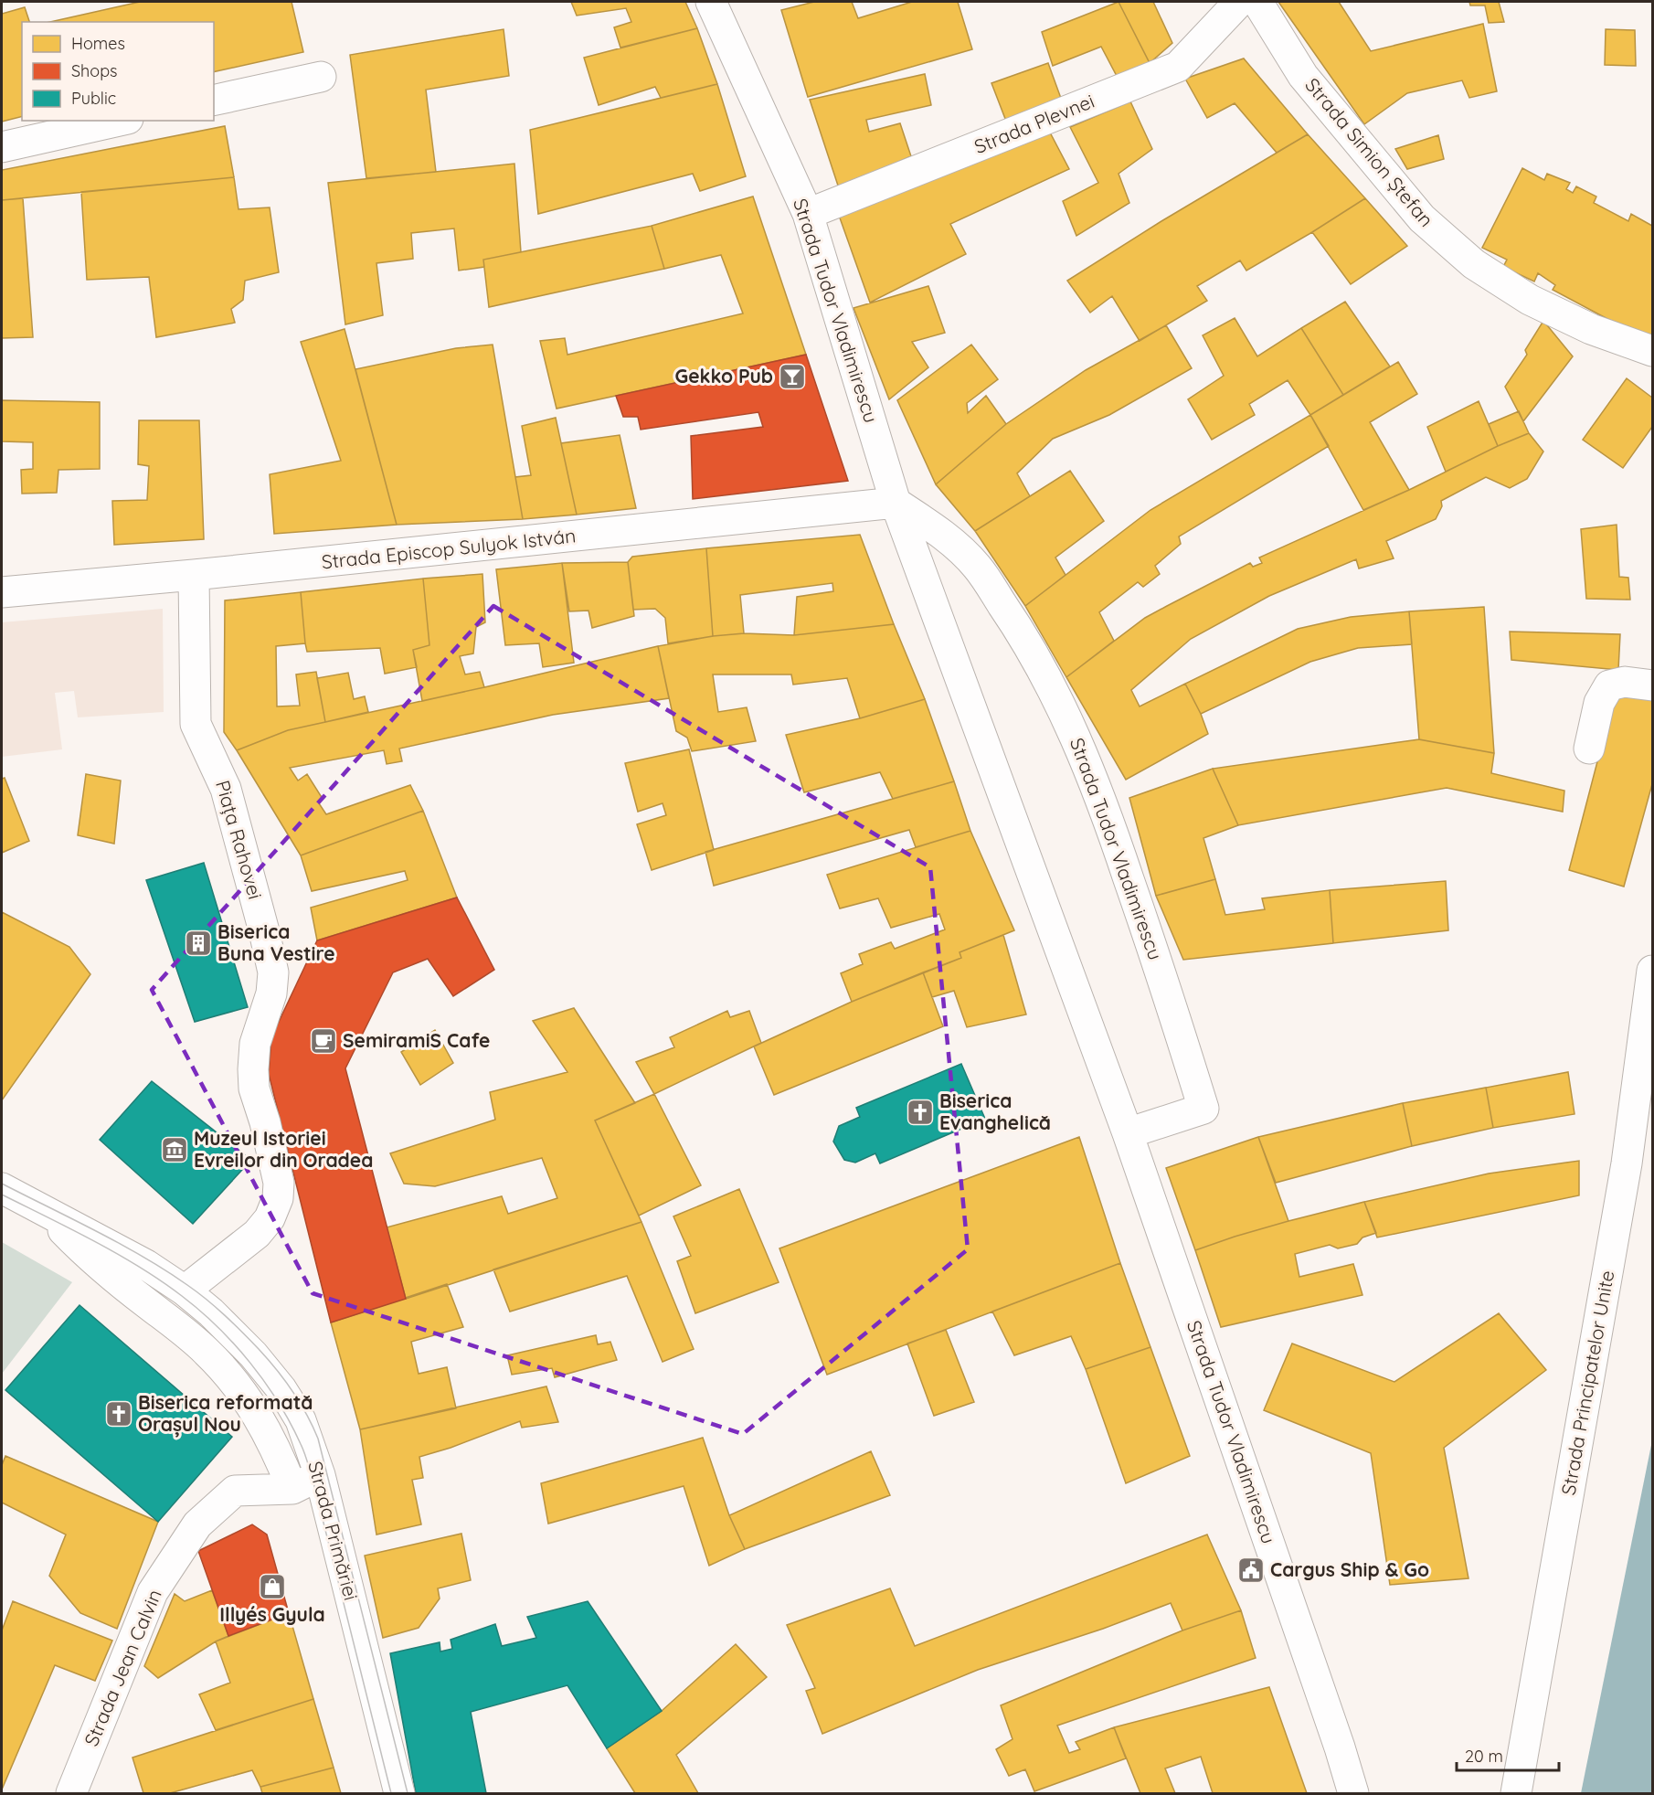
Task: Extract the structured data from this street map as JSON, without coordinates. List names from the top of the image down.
{
  "streets": {
    "street": [
      "Strada Plevnei",
      "Strada Simion Ștefan",
      "Strada Tudor Vladimirescu",
      "Strada Episcop Sulyok István",
      "Piața Rahovei",
      "Strada Principatelor Unite",
      "Strada Primăriei",
      "Strada Jean Calvin"
    ]
  },
  "crossings": [
    ["Strada Plevnei", "Strada Tudor Vladimirescu"],
    ["Strada Tudor Vladimirescu", "Strada Episcop Sulyok István"],
    ["Strada Episcop Sulyok István", "Piața Rahovei"],
    ["Piața Rahovei", "Strada Primăriei"],
    ["Strada Primăriei", "Strada Jean Calvin"]
  ],
  "places": {
    "bar": ["Gekko Pub"],
    "building": ["Biserica Buna Vestire"],
    "cafe": ["SemiramiS Cafe"],
    "church": ["Biserica Evanghelică", "Biserica reformată Orașul Nou"],
    "museum": ["Muzeul Istoriei Evreilor din Oradea"],
    "public building": ["Cargus Ship & Go"],
    "shop": ["Illyés Gyula"]
  },
  "legend": ["Homes", "Shops", "Public"],
  "scale_bar": "20 m"
}
